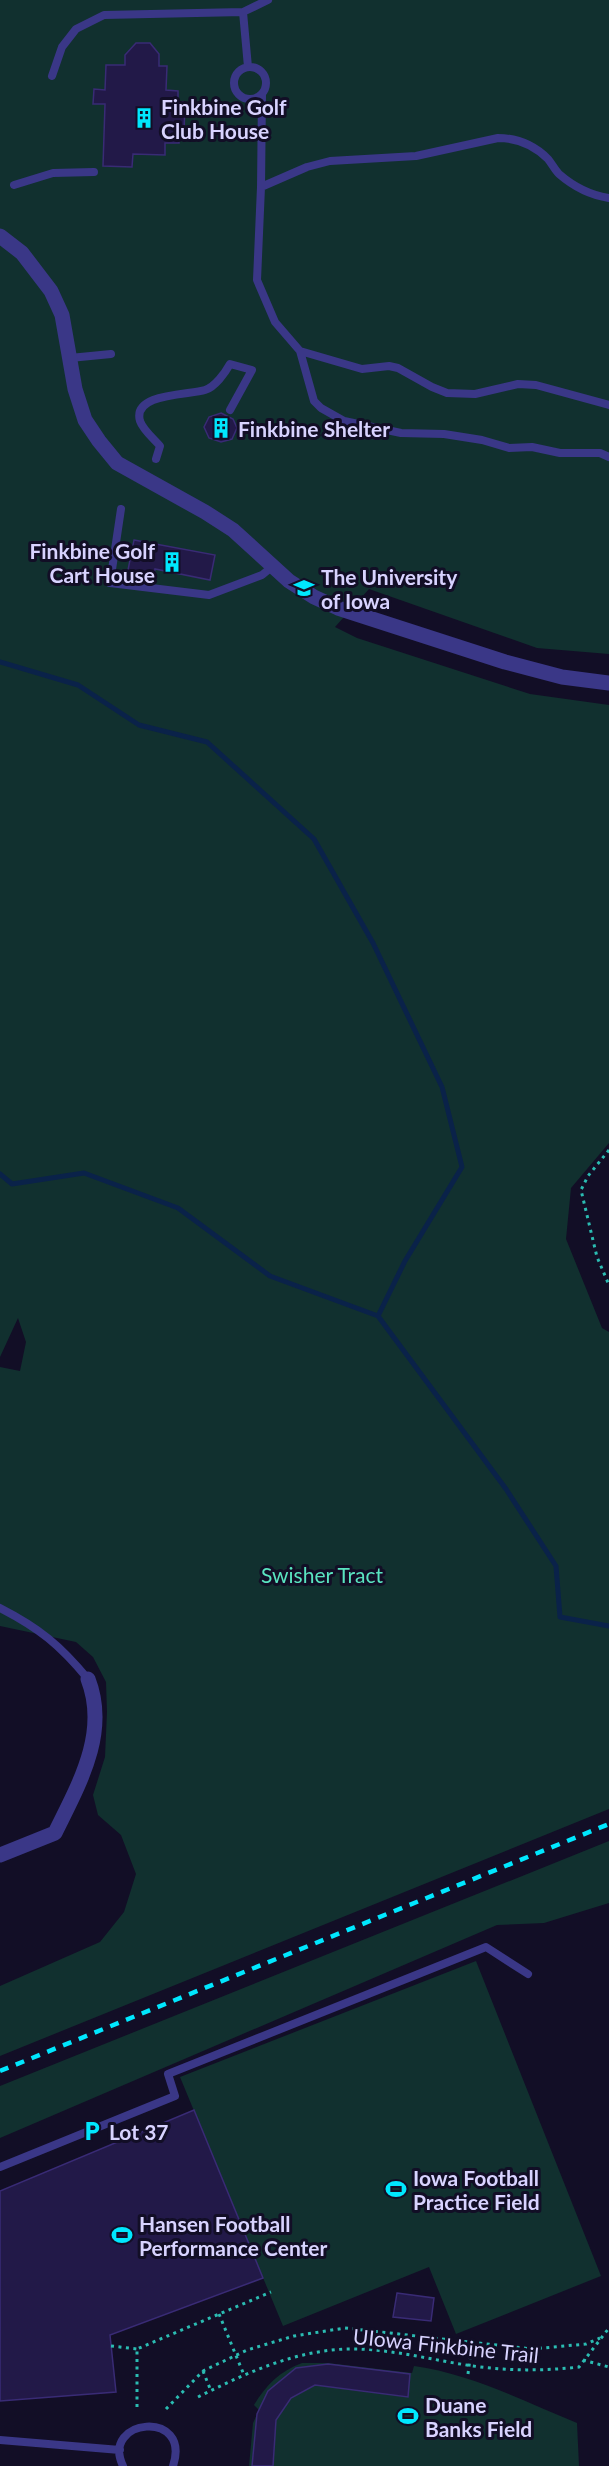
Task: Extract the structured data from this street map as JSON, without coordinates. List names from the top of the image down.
{
  "streets": {
    "path": ["UIowa Finkbine Trail"]
  },
  "parks": ["Swisher Tract"],
  "places": {
    "building": ["Finkbine Golf Club House", "Finkbine Shelter", "Finkbine Golf Cart House"],
    "school or university": ["The University of Iowa"],
    "parking": ["Lot 37"],
    "sports": ["Iowa Football Practice Field", "Hansen Football Performance Center", "Duane Banks Field"]
  }
}
